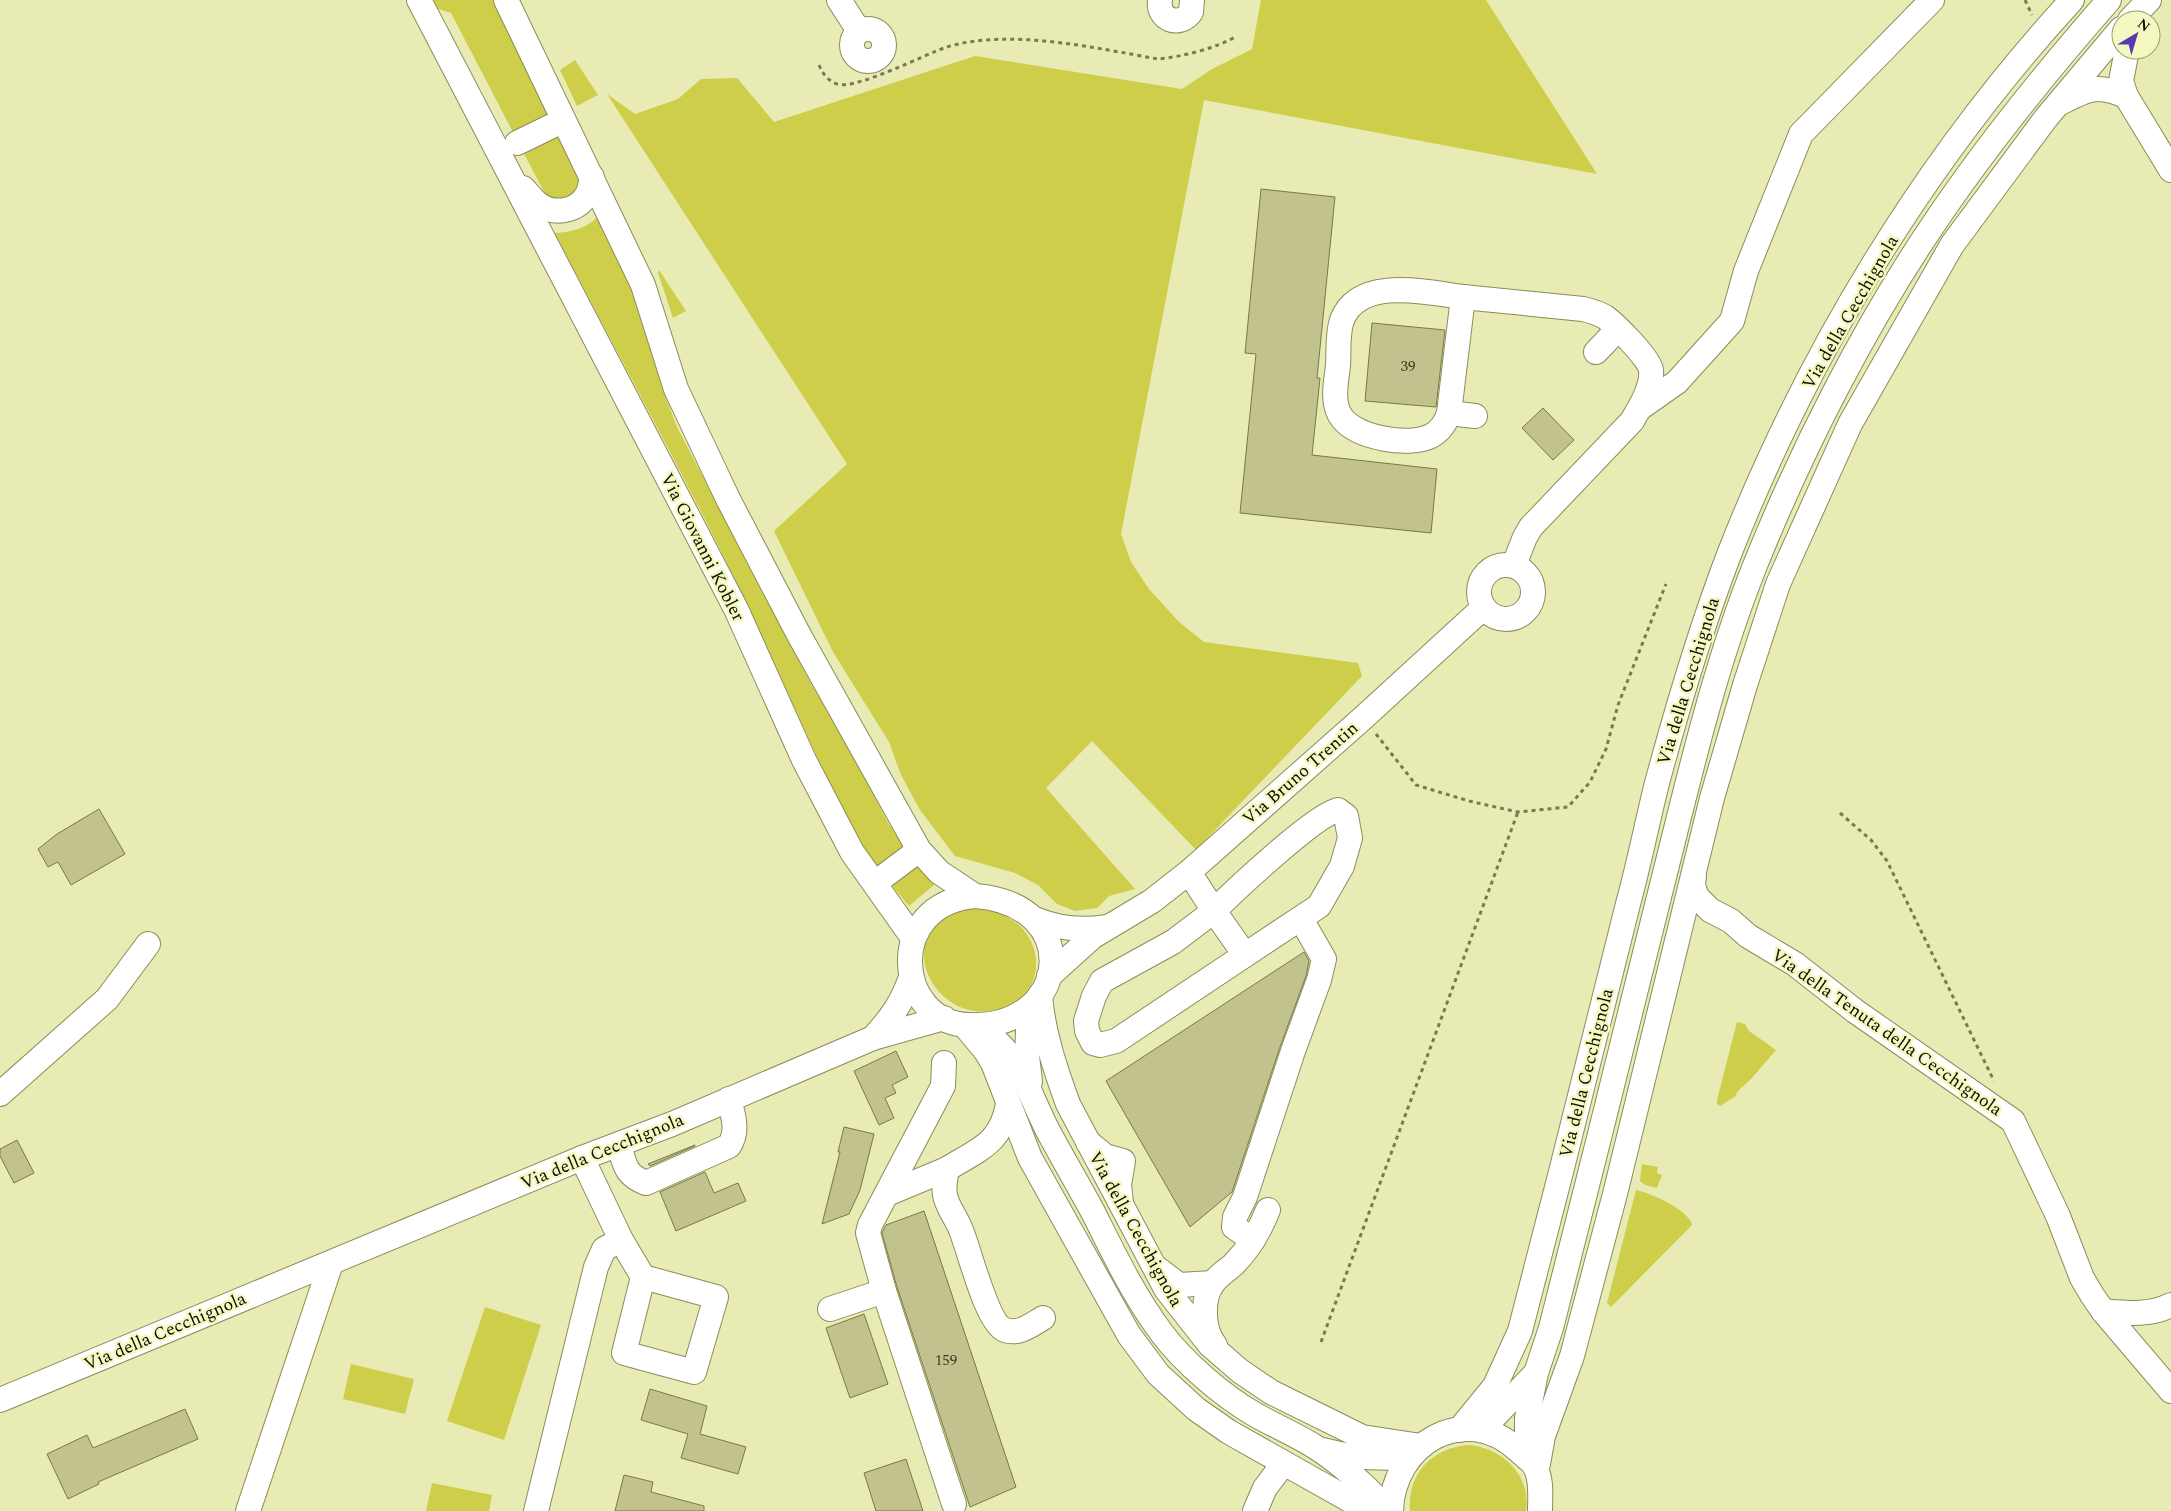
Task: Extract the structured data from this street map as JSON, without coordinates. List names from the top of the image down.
{
  "streets": {
    "street": [
      "Via della Cecchignola",
      "Via Giovanni Kobler",
      "Via Bruno Trentin",
      "Via della Tenuta della Cecchignola"
    ]
  },
  "crossings": [
    ["Via della Cecchignola", "Via Giovanni Kobler"],
    ["Via della Cecchignola", "Via Bruno Trentin"],
    ["Via Giovanni Kobler", "Via Bruno Trentin"]
  ],
  "house_numbers": ["39", "159"],
  "north": "top right"
}
